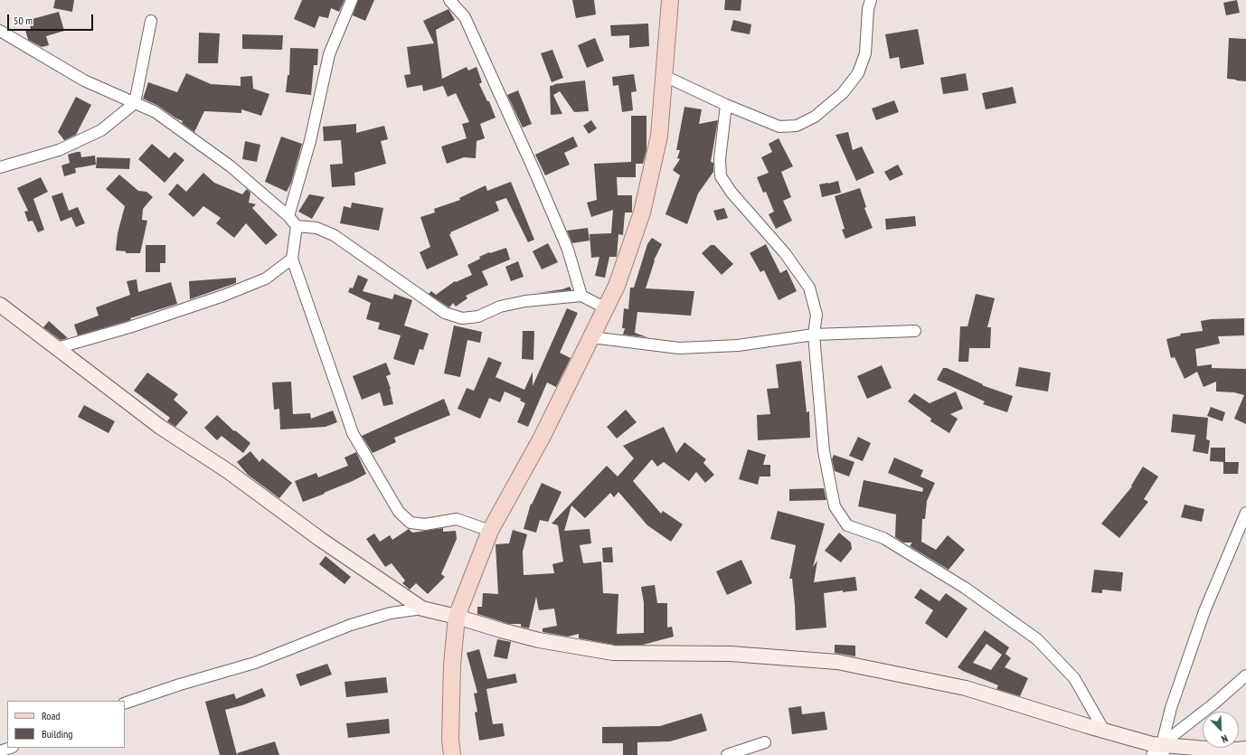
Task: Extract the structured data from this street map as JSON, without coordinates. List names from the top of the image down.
{
  "legend": ["Road", "Building"],
  "scale_bar": "50 m",
  "north": "bottom right"
}
